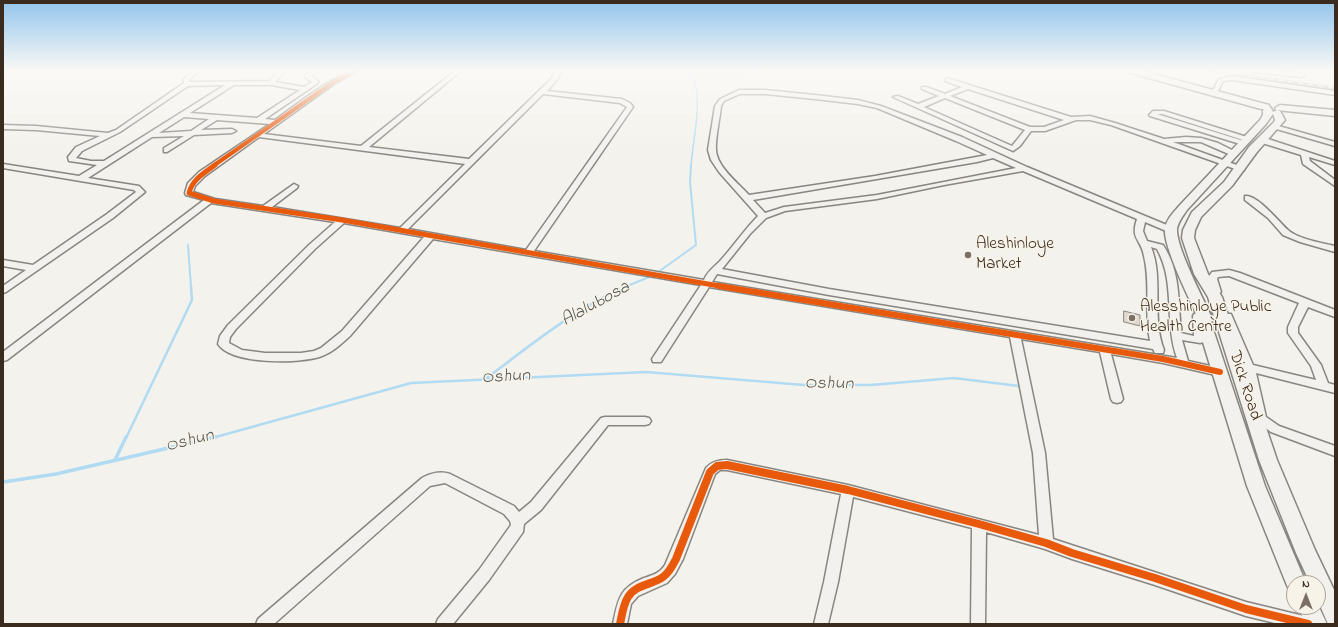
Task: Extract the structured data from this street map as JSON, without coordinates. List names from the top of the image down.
{
  "streets": {
    "main road": ["Dick Road"]
  },
  "water": ["Alalubosa", "Oshun"],
  "places": ["Aleshinloye Market", "Alesshinloye Public Health Centre"],
  "north": "top"
}
